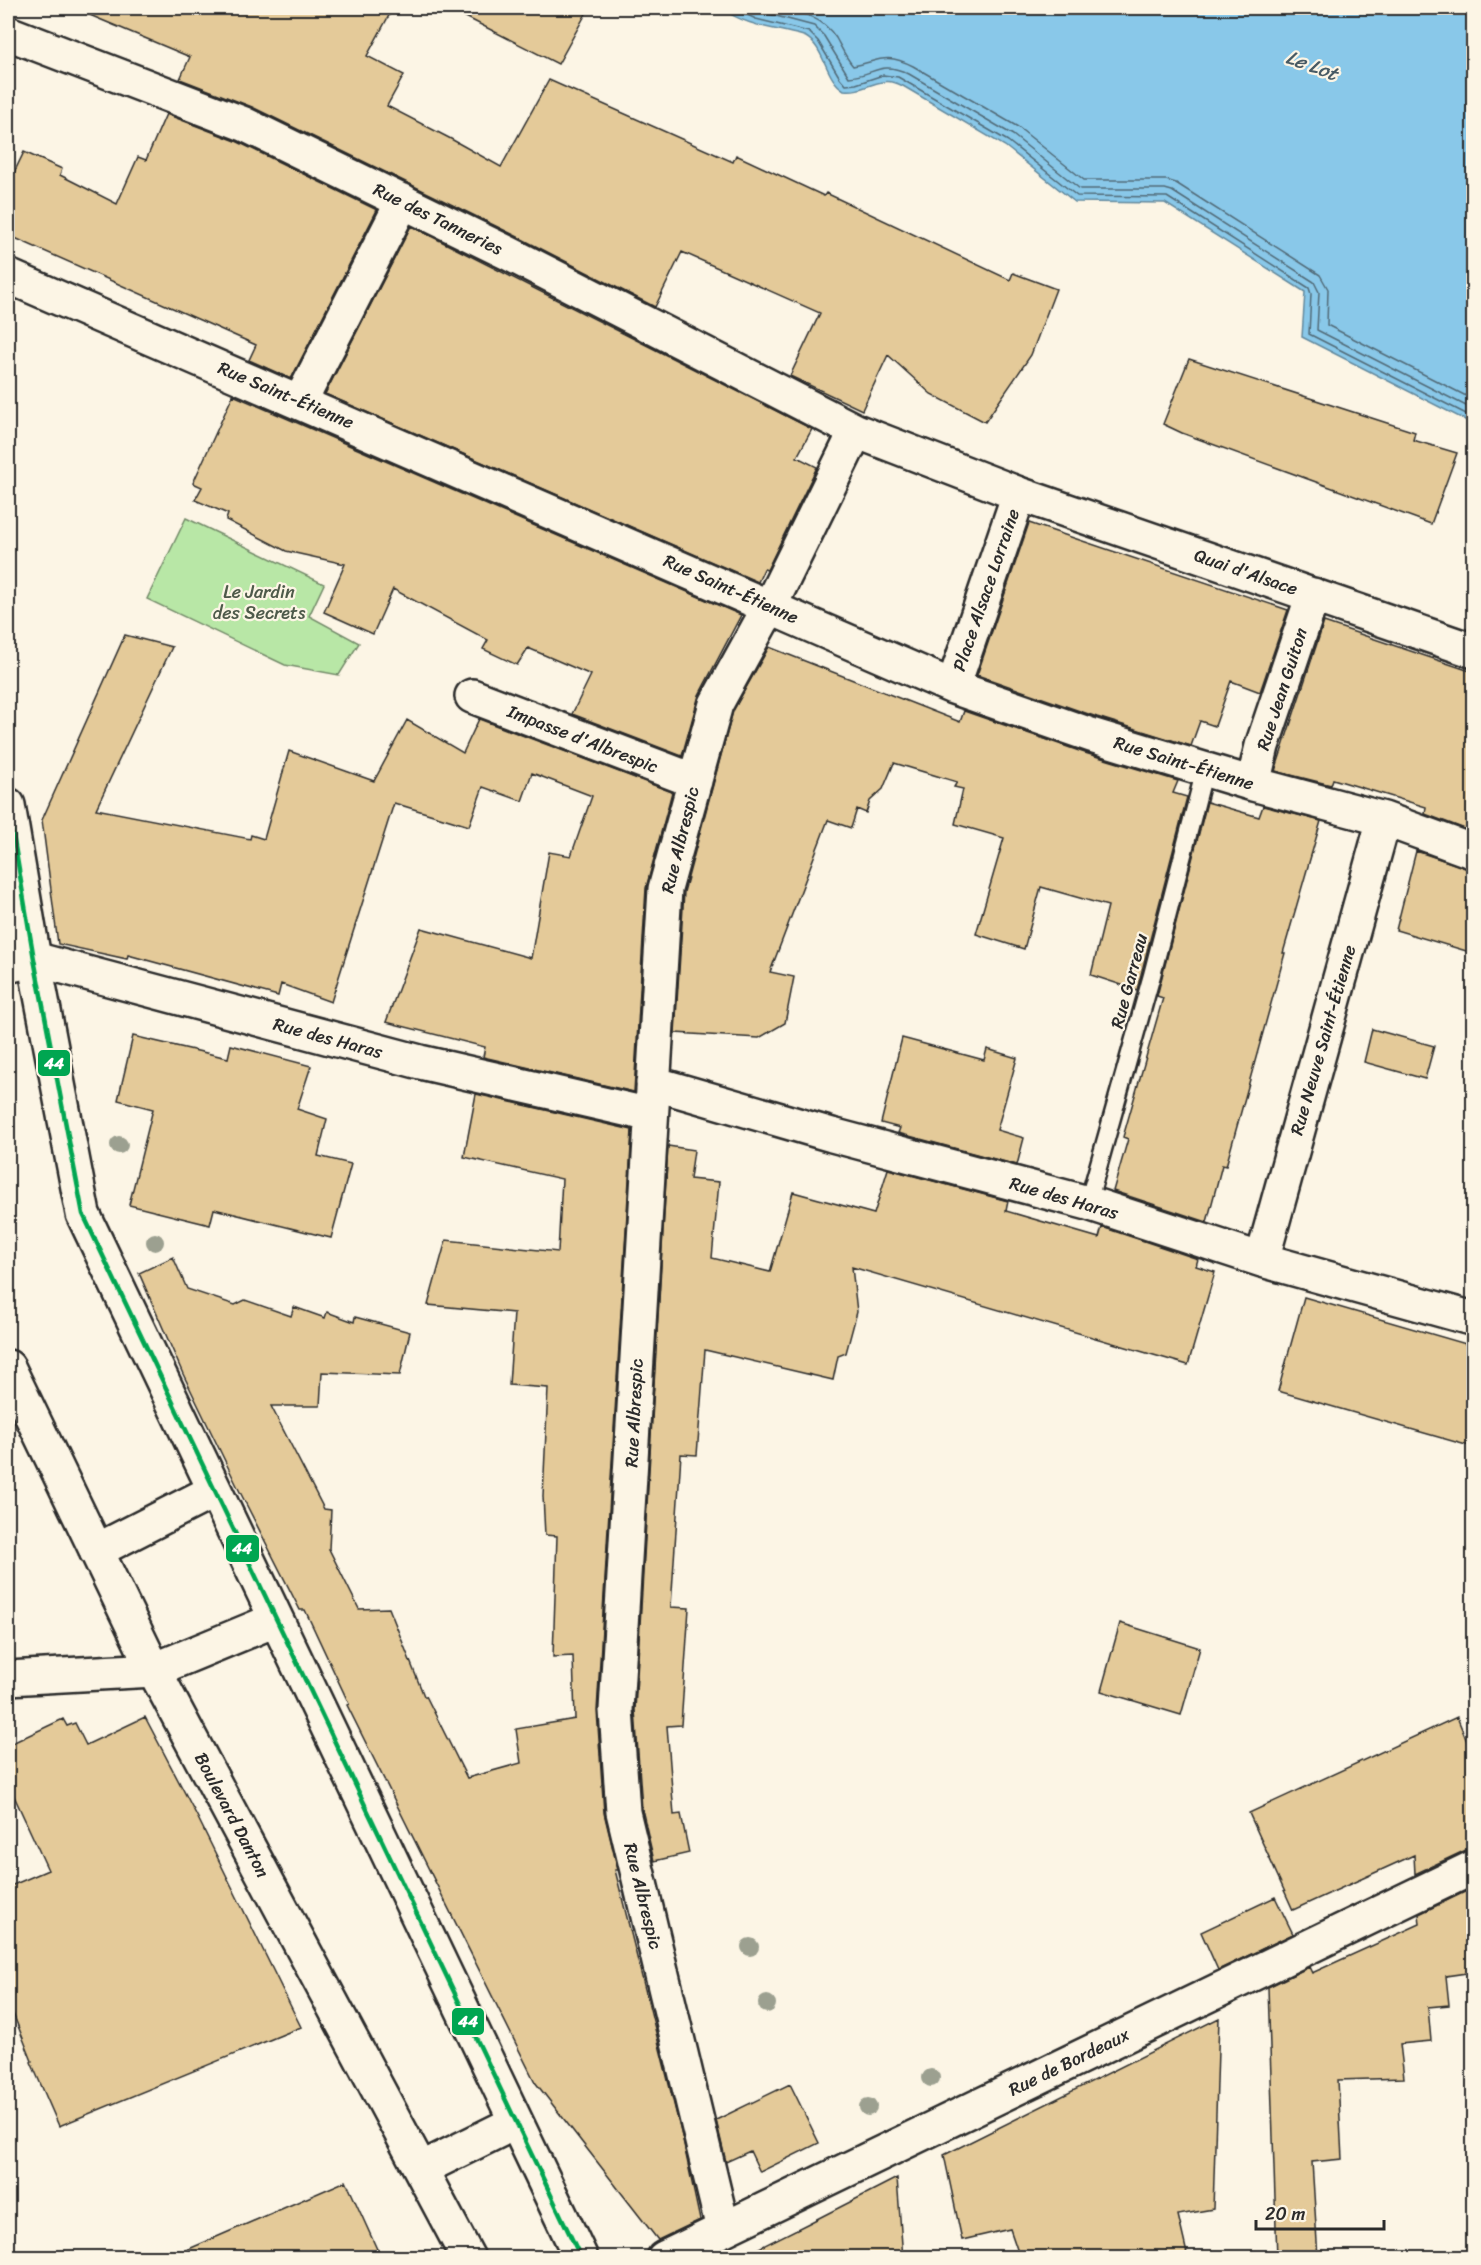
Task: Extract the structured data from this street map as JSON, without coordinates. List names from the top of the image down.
{
  "streets": {
    "street": [
      "Rue des Tanneries",
      "Rue Saint-Étienne",
      "Quai d'Alsace",
      "Place Alsace Lorraine",
      "Rue Jean Guiton",
      "Impasse d'Albrespic",
      "Rue Albrespic",
      "Rue des Haras",
      "Rue Neuve Saint-Étienne",
      "Boulevard Danton",
      "Rue de Bordeaux"
    ],
    "lane": ["Rue Garreau"]
  },
  "crossings": [
    ["Rue des Tanneries", "Quai d'Alsace"],
    ["Rue des Tanneries", "Place Alsace Lorraine"],
    ["Rue Saint-Étienne", "Place Alsace Lorraine"],
    ["Rue Saint-Étienne", "Rue Jean Guiton"],
    ["Rue Saint-Étienne", "Rue Albrespic"],
    ["Rue Saint-Étienne", "Rue Garreau"],
    ["Rue Saint-Étienne", "Rue Neuve Saint-Étienne"],
    ["Quai d'Alsace", "Place Alsace Lorraine"],
    ["Quai d'Alsace", "Rue Jean Guiton"],
    ["Impasse d'Albrespic", "Rue Albrespic"],
    ["Rue Albrespic", "Rue des Haras"],
    ["Rue Albrespic", "Rue de Bordeaux"],
    ["Rue Garreau", "Rue des Haras"],
    ["Rue des Haras", "Rue Neuve Saint-Étienne"]
  ],
  "water": ["Le Lot"],
  "parks": ["Le Jardin des Secrets"],
  "lines": ["transit line 44"],
  "scale_bar": "20 m"
}
